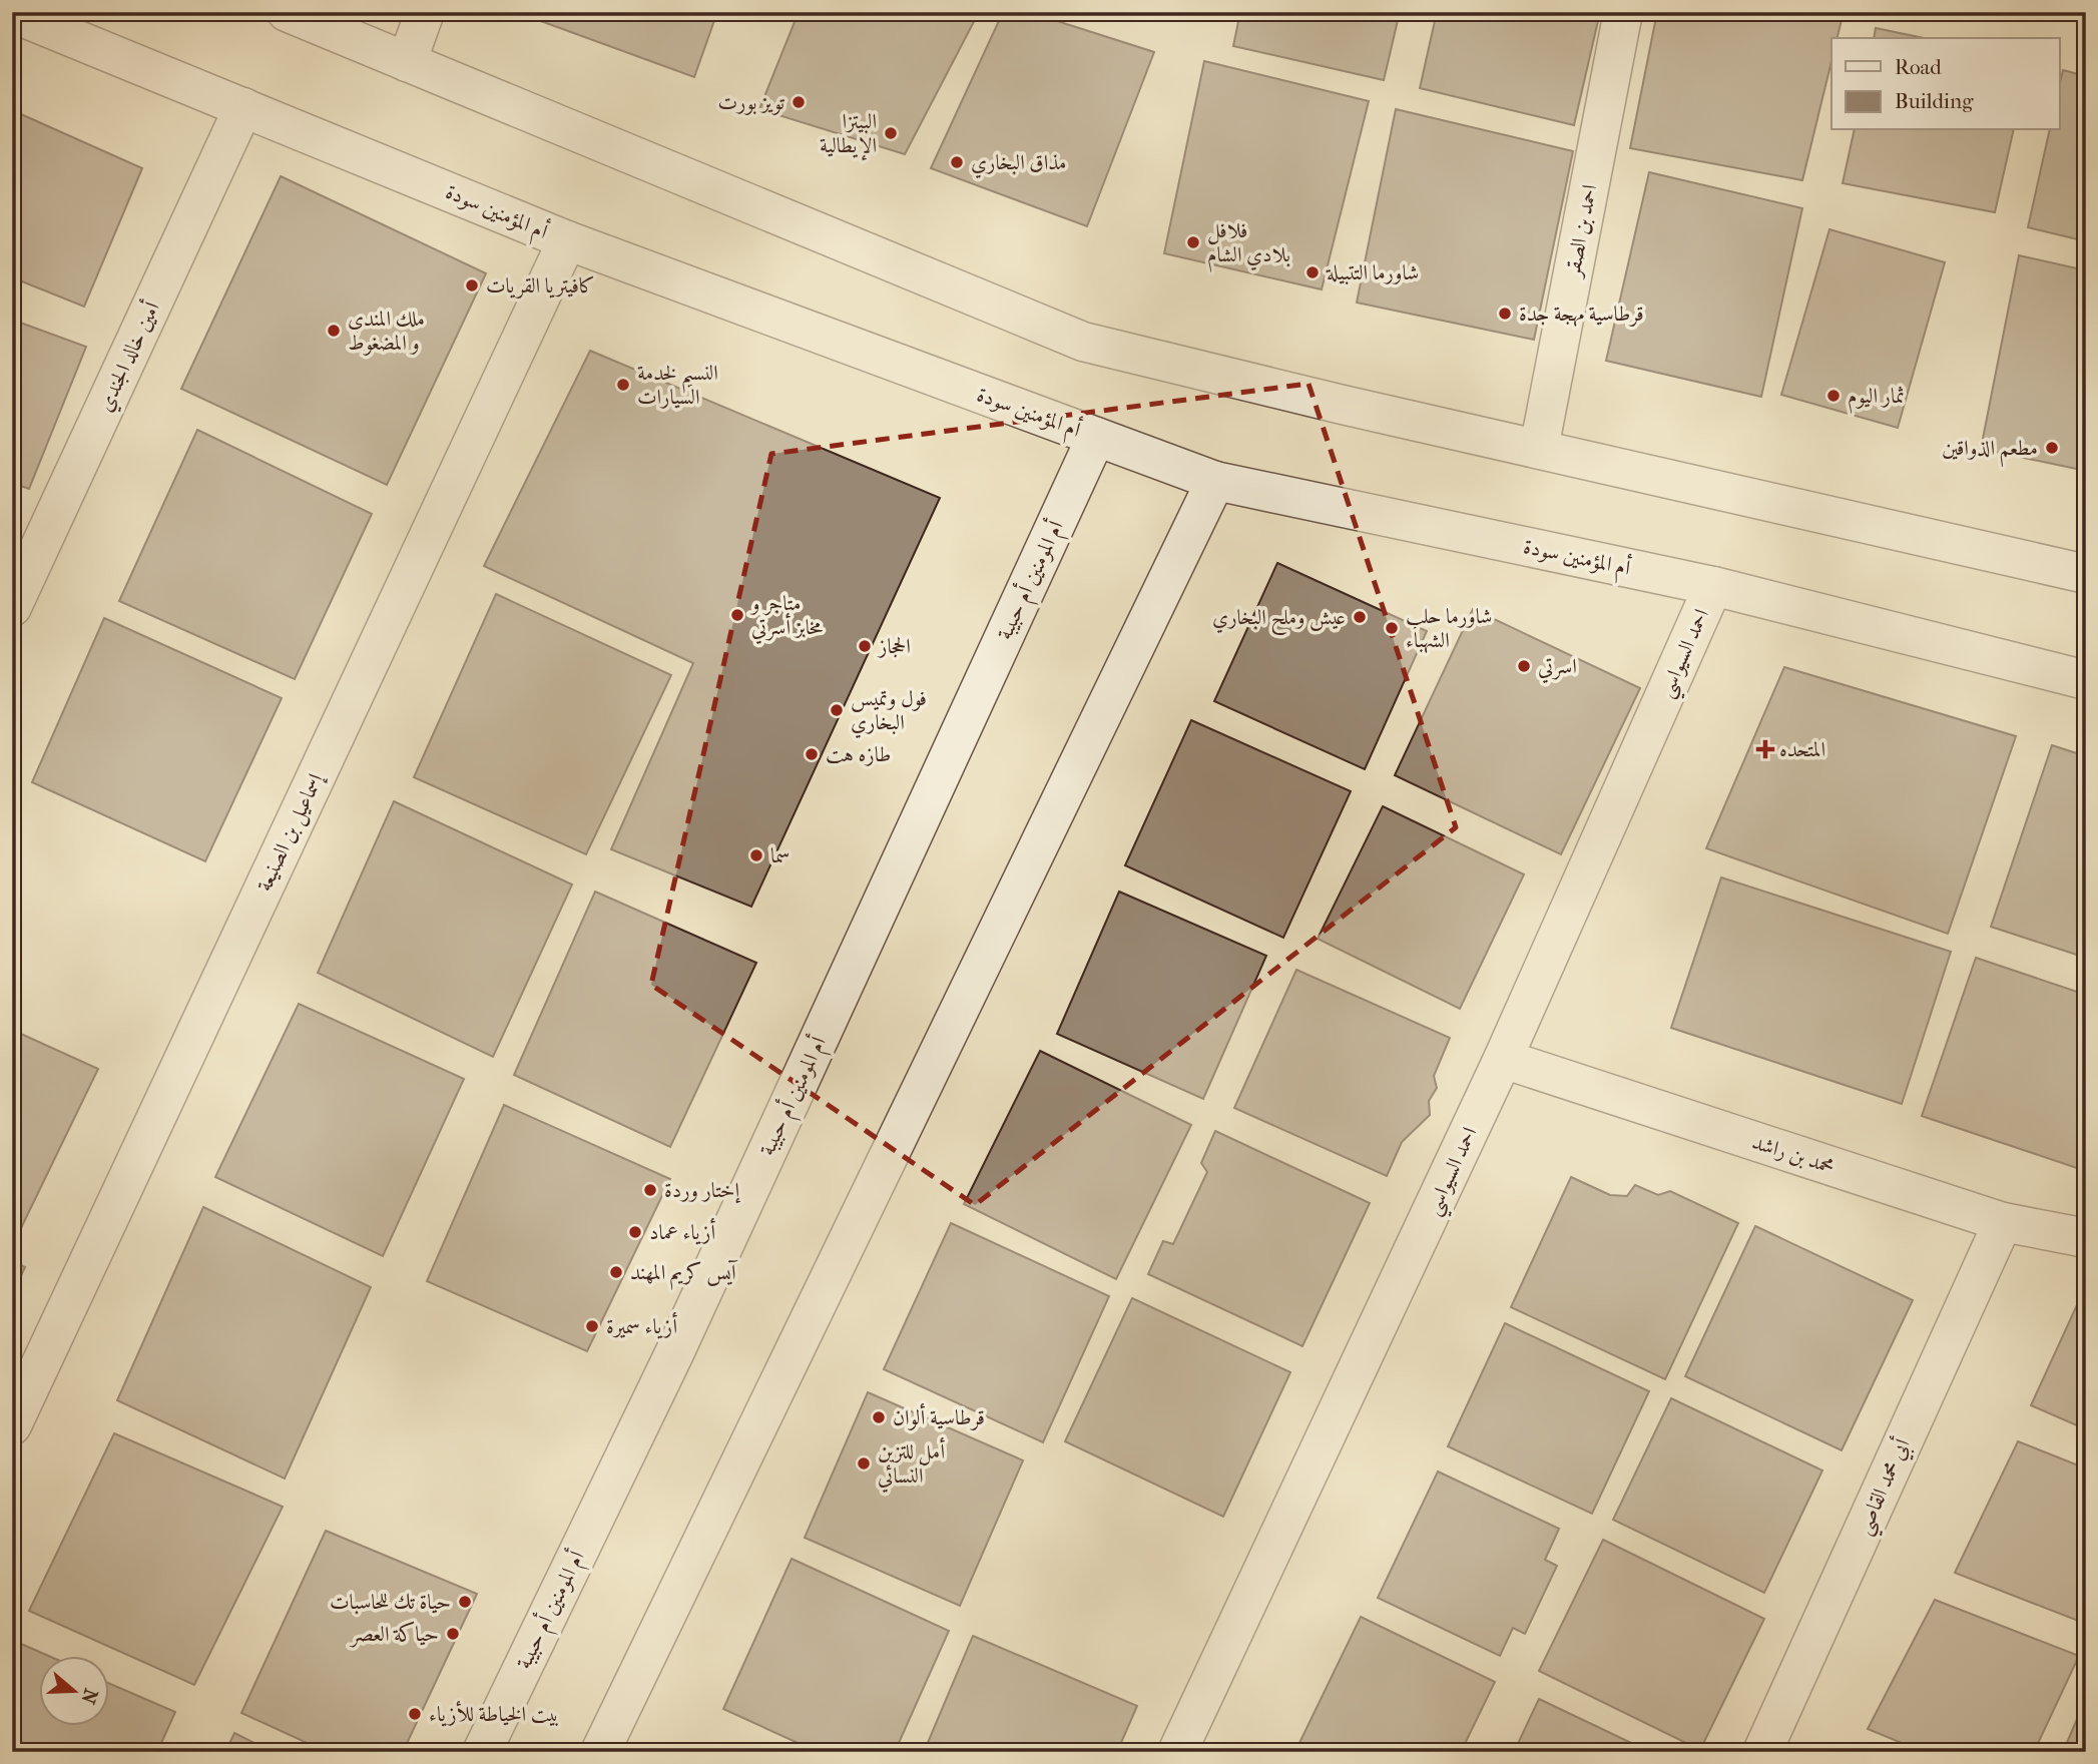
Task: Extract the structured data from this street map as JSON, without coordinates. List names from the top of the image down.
{
  "streets": {
    "street": [
      "أم المؤمنين سودة",
      "احمد بن الصقر",
      "أمين خالد الجندي",
      "أم المومنين أم حبيبة",
      "احمد السيواسي",
      "إسماعيل بن الصنيعة",
      "محمد بن راشد",
      "أبي محمد القاصي"
    ]
  },
  "crossings": [
    ["أم المؤمنين سودة", "أمين خالد الجندي"],
    ["أم المؤمنين سودة", "أم المومنين أم حبيبة"],
    ["أم المؤمنين سودة", "احمد السيواسي"],
    ["أم المؤمنين سودة", "إسماعيل بن الصنيعة"],
    ["احمد السيواسي", "محمد بن راشد"],
    ["محمد بن راشد", "أبي محمد القاصي"]
  ],
  "places": {
    "other": [
      "تويز بورت",
      "البيتزا الإيطالية",
      "مذاق البخاري",
      "فلافل بلادي الشام",
      "شاورما التتبيلة",
      "كافيتريا القريات",
      "قرطاسية مهجة جدة",
      "ملك المندي و المضغوط",
      "النسيم لخدمة السيارات",
      "ثمار اليوم",
      "مطعم الذواقين",
      "متاجر و مخابز أسرتي",
      "عيش وملح البخاري",
      "شاورما حلب الشهباء",
      "الحجاز",
      "اسرتي",
      "فول وتميس البخاري",
      "طازه هت",
      "سما",
      "إختار وردة",
      "أزياء عماد",
      "آيس كريم المهند",
      "أزياء سميرة",
      "قرطاسية ألوان",
      "أمل للتزين النسائي",
      "حياة تك للحاسبات",
      "حياكة العصر",
      "بيت الخياطة للأزياء"
    ],
    "health": ["المتحده"]
  },
  "legend": ["Road", "Building"],
  "north": "right"
}
